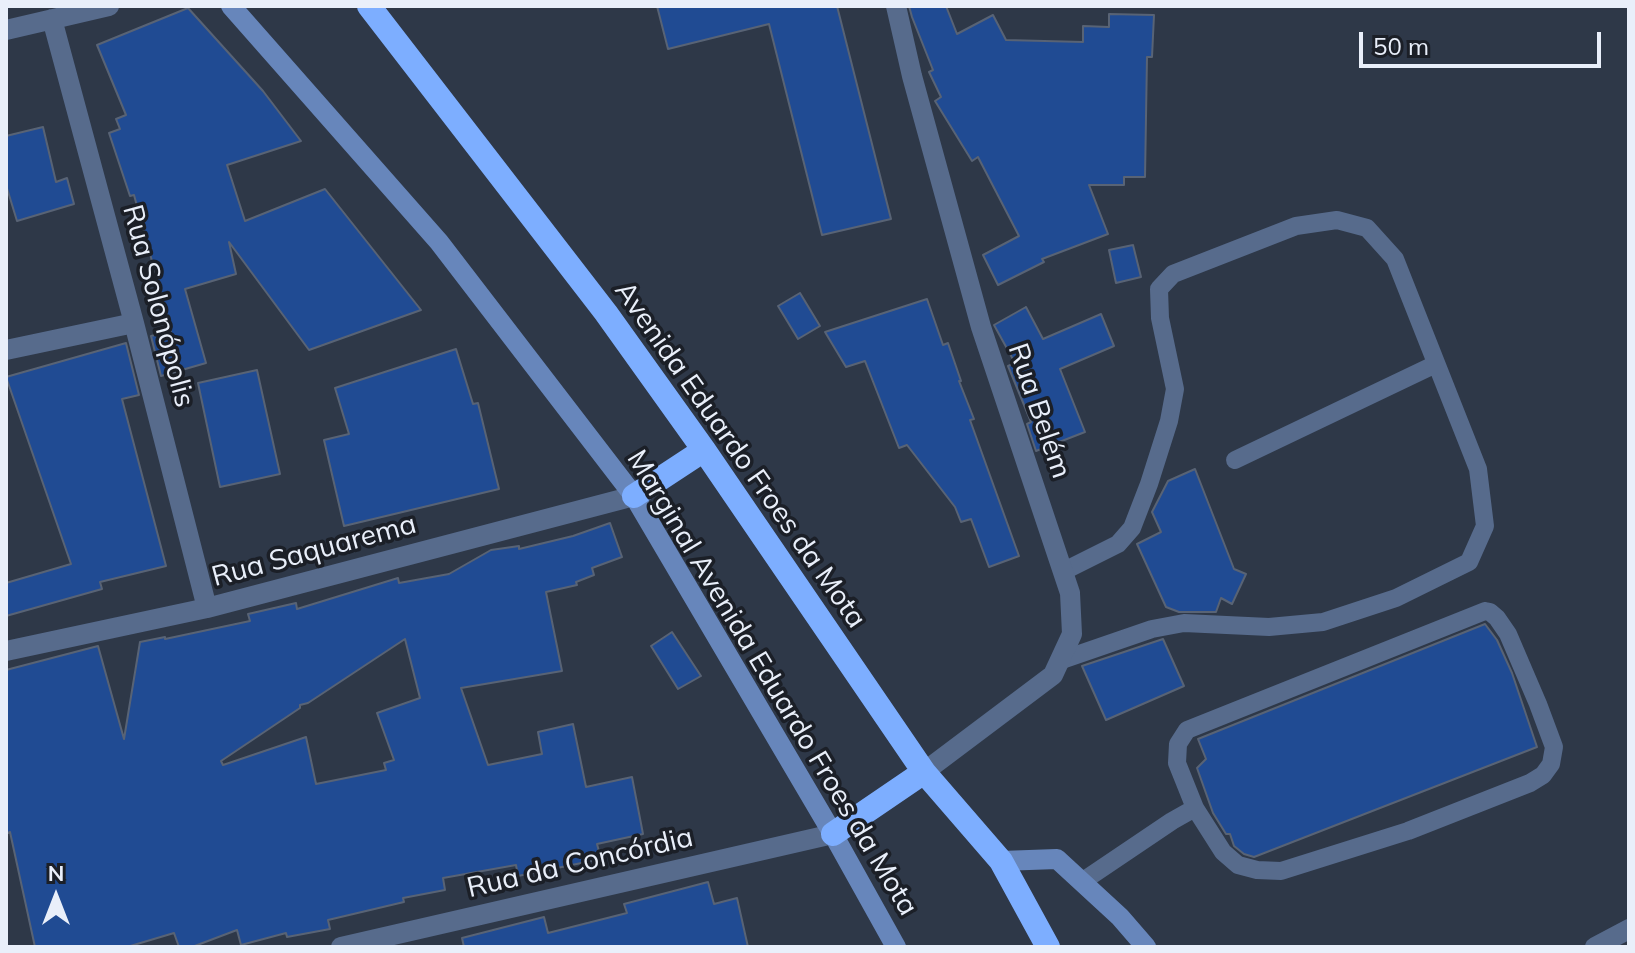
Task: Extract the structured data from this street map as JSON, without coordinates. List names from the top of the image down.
{
  "streets": {
    "highway": ["Avenida Eduardo Froes da Mota"],
    "street": [
      "Rua Solonópolis",
      "Rua Belém",
      "Rua Saquarema",
      "Marginal Avenida Eduardo Froes da Mota",
      "Rua da Concórdia"
    ]
  },
  "crossings": [
    ["Rua Solonópolis", "Rua Saquarema"],
    ["Rua Belém", "Avenida Eduardo Froes da Mota"],
    ["Rua Saquarema", "Marginal Avenida Eduardo Froes da Mota"],
    ["Marginal Avenida Eduardo Froes da Mota", "Rua da Concórdia"]
  ],
  "scale_bar": "50 m",
  "north": "top"
}
